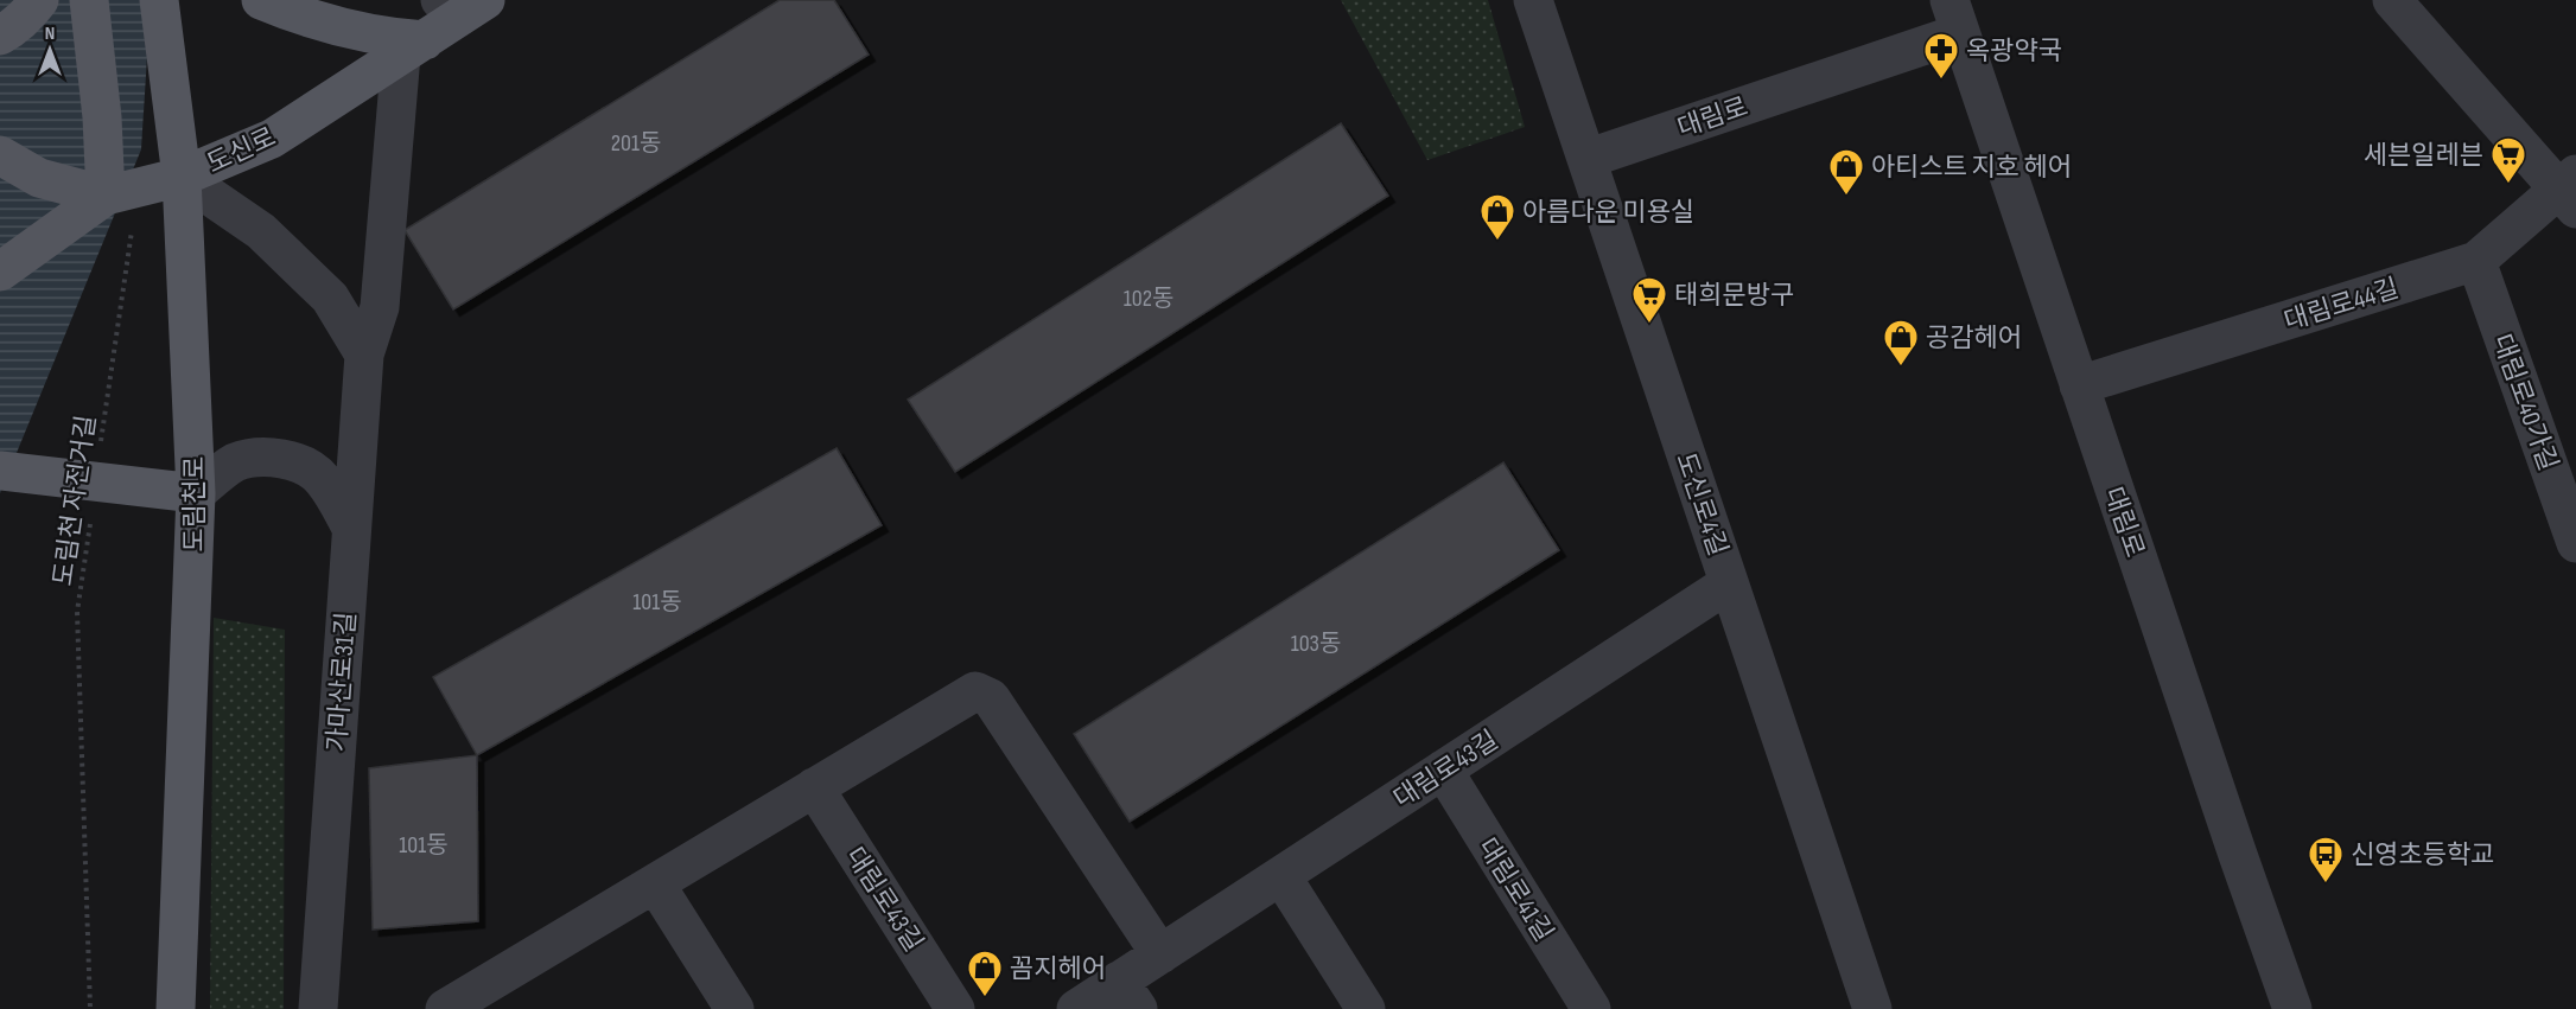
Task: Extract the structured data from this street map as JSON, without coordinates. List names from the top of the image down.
{
  "streets": {
    "main road": ["도신로", "도림천로"],
    "street": [
      "대림로",
      "대림로44길",
      "대림로40가길",
      "도신로4길",
      "가마산로31길",
      "대림로43길",
      "대림로41길"
    ],
    "path": ["도림천 자전거길"]
  },
  "crossings": [
    ["대림로", "대림로44길"],
    ["대림로", "도신로4길"],
    ["도신로", "도림천로"],
    ["도신로", "가마산로31길"],
    ["대림로44길", "대림로40가길"],
    ["도신로4길", "대림로43길"],
    ["대림로43길", "대림로41길"]
  ],
  "places": {
    "pharmacy": ["옥광약국"],
    "supermarket": ["세븐일레븐", "태희문방구"],
    "shop": [
      "아티스트 지호 헤어",
      "아름다운 미용실",
      "공감헤어",
      "꼼지헤어"
    ],
    "bus stop": ["신영초등학교"]
  },
  "house_numbers": [
    "201동",
    "102동",
    "101동",
    "103동",
    "101동"
  ],
  "north": "top"
}
